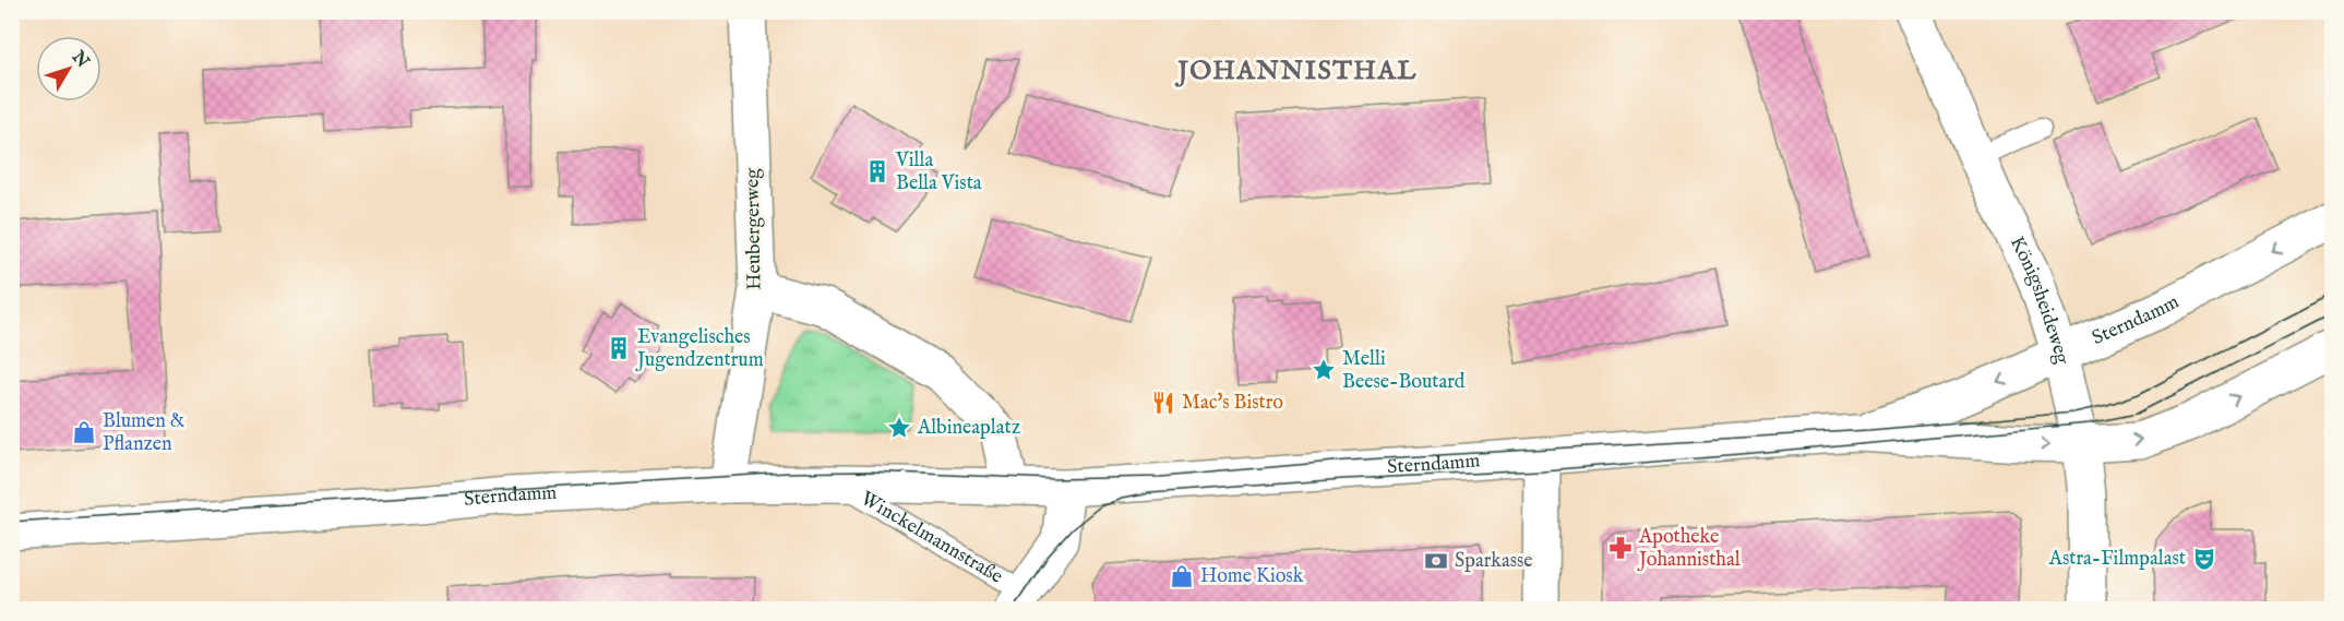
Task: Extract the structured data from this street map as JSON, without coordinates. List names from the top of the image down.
{
  "streets": {
    "street": [
      "Heubergerweg",
      "Königsheideweg",
      "Sterndamm",
      "Winckelmannstraße"
    ]
  },
  "crossings": [
    ["Heubergerweg", "Sterndamm"],
    ["Königsheideweg", "Sterndamm"],
    ["Sterndamm", "Winckelmannstraße"]
  ],
  "districts": ["JOHANNISTHAL"],
  "places": {
    "building": ["Villa Bella Vista", "Evangelisches Jugendzentrum"],
    "place": ["Melli Beese-Boutard", "Albineaplatz"],
    "restaurant": ["Mac's Bistro"],
    "shop": ["Blumen & Pflanzen", "Home Kiosk"],
    "pharmacy": ["Apotheke Johannisthal"],
    "theatre": ["Astra-Filmpalast"],
    "bank": ["Sparkasse"]
  },
  "north": "top right"
}
